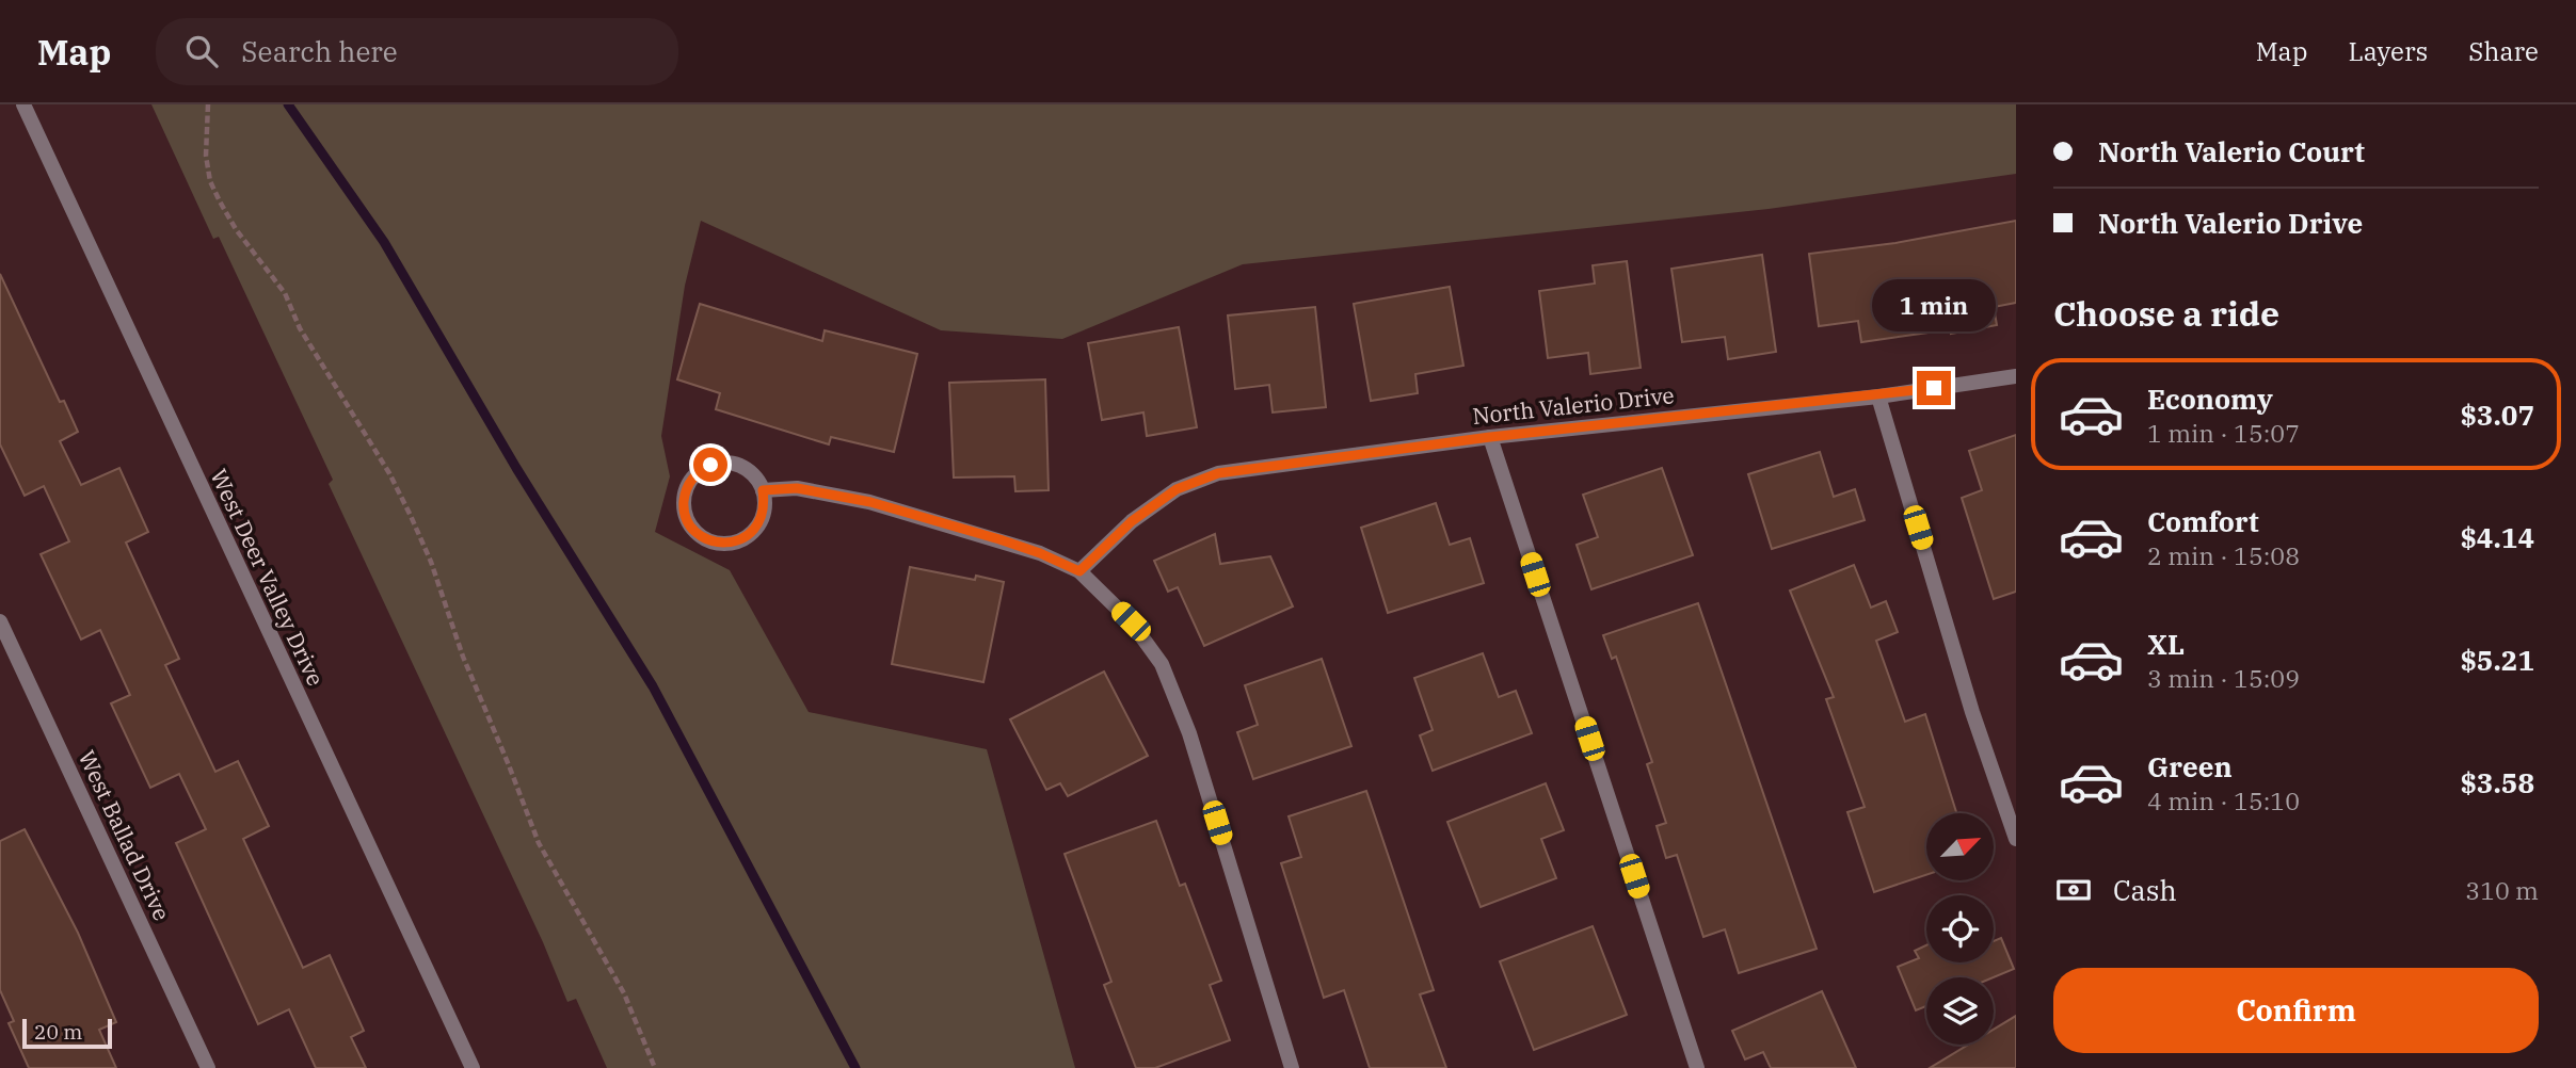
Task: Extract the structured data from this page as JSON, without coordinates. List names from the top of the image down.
{
  "streets": {
    "street": ["North Valerio Drive", "West Deer Valley Drive", "West Ballad Drive"]
  },
  "scale_bar": "20 m",
  "north": "top right",
  "page": {
    "header": "Map",
    "search": "Search here",
    "nav": ["Map", "Layers", "Share"],
    "banner": ["North Valerio Court", "North Valerio Drive"],
    "heading": "Choose a ride",
    "bubble": "1 min",
    "list": [
      {
        "name": "Economy",
        "note": "1 min · 15:07",
        "value": "$3.07"
      },
      {
        "name": "Comfort",
        "note": "2 min · 15:08",
        "value": "$4.14"
      },
      {
        "name": "XL",
        "note": "3 min · 15:09",
        "value": "$5.21"
      },
      {
        "name": "Green",
        "note": "4 min · 15:10",
        "value": "$3.58"
      }
    ],
    "pay": ["Cash", "310 m"],
    "buttons": "Confirm",
    "scale": "20 m"
  }
}
